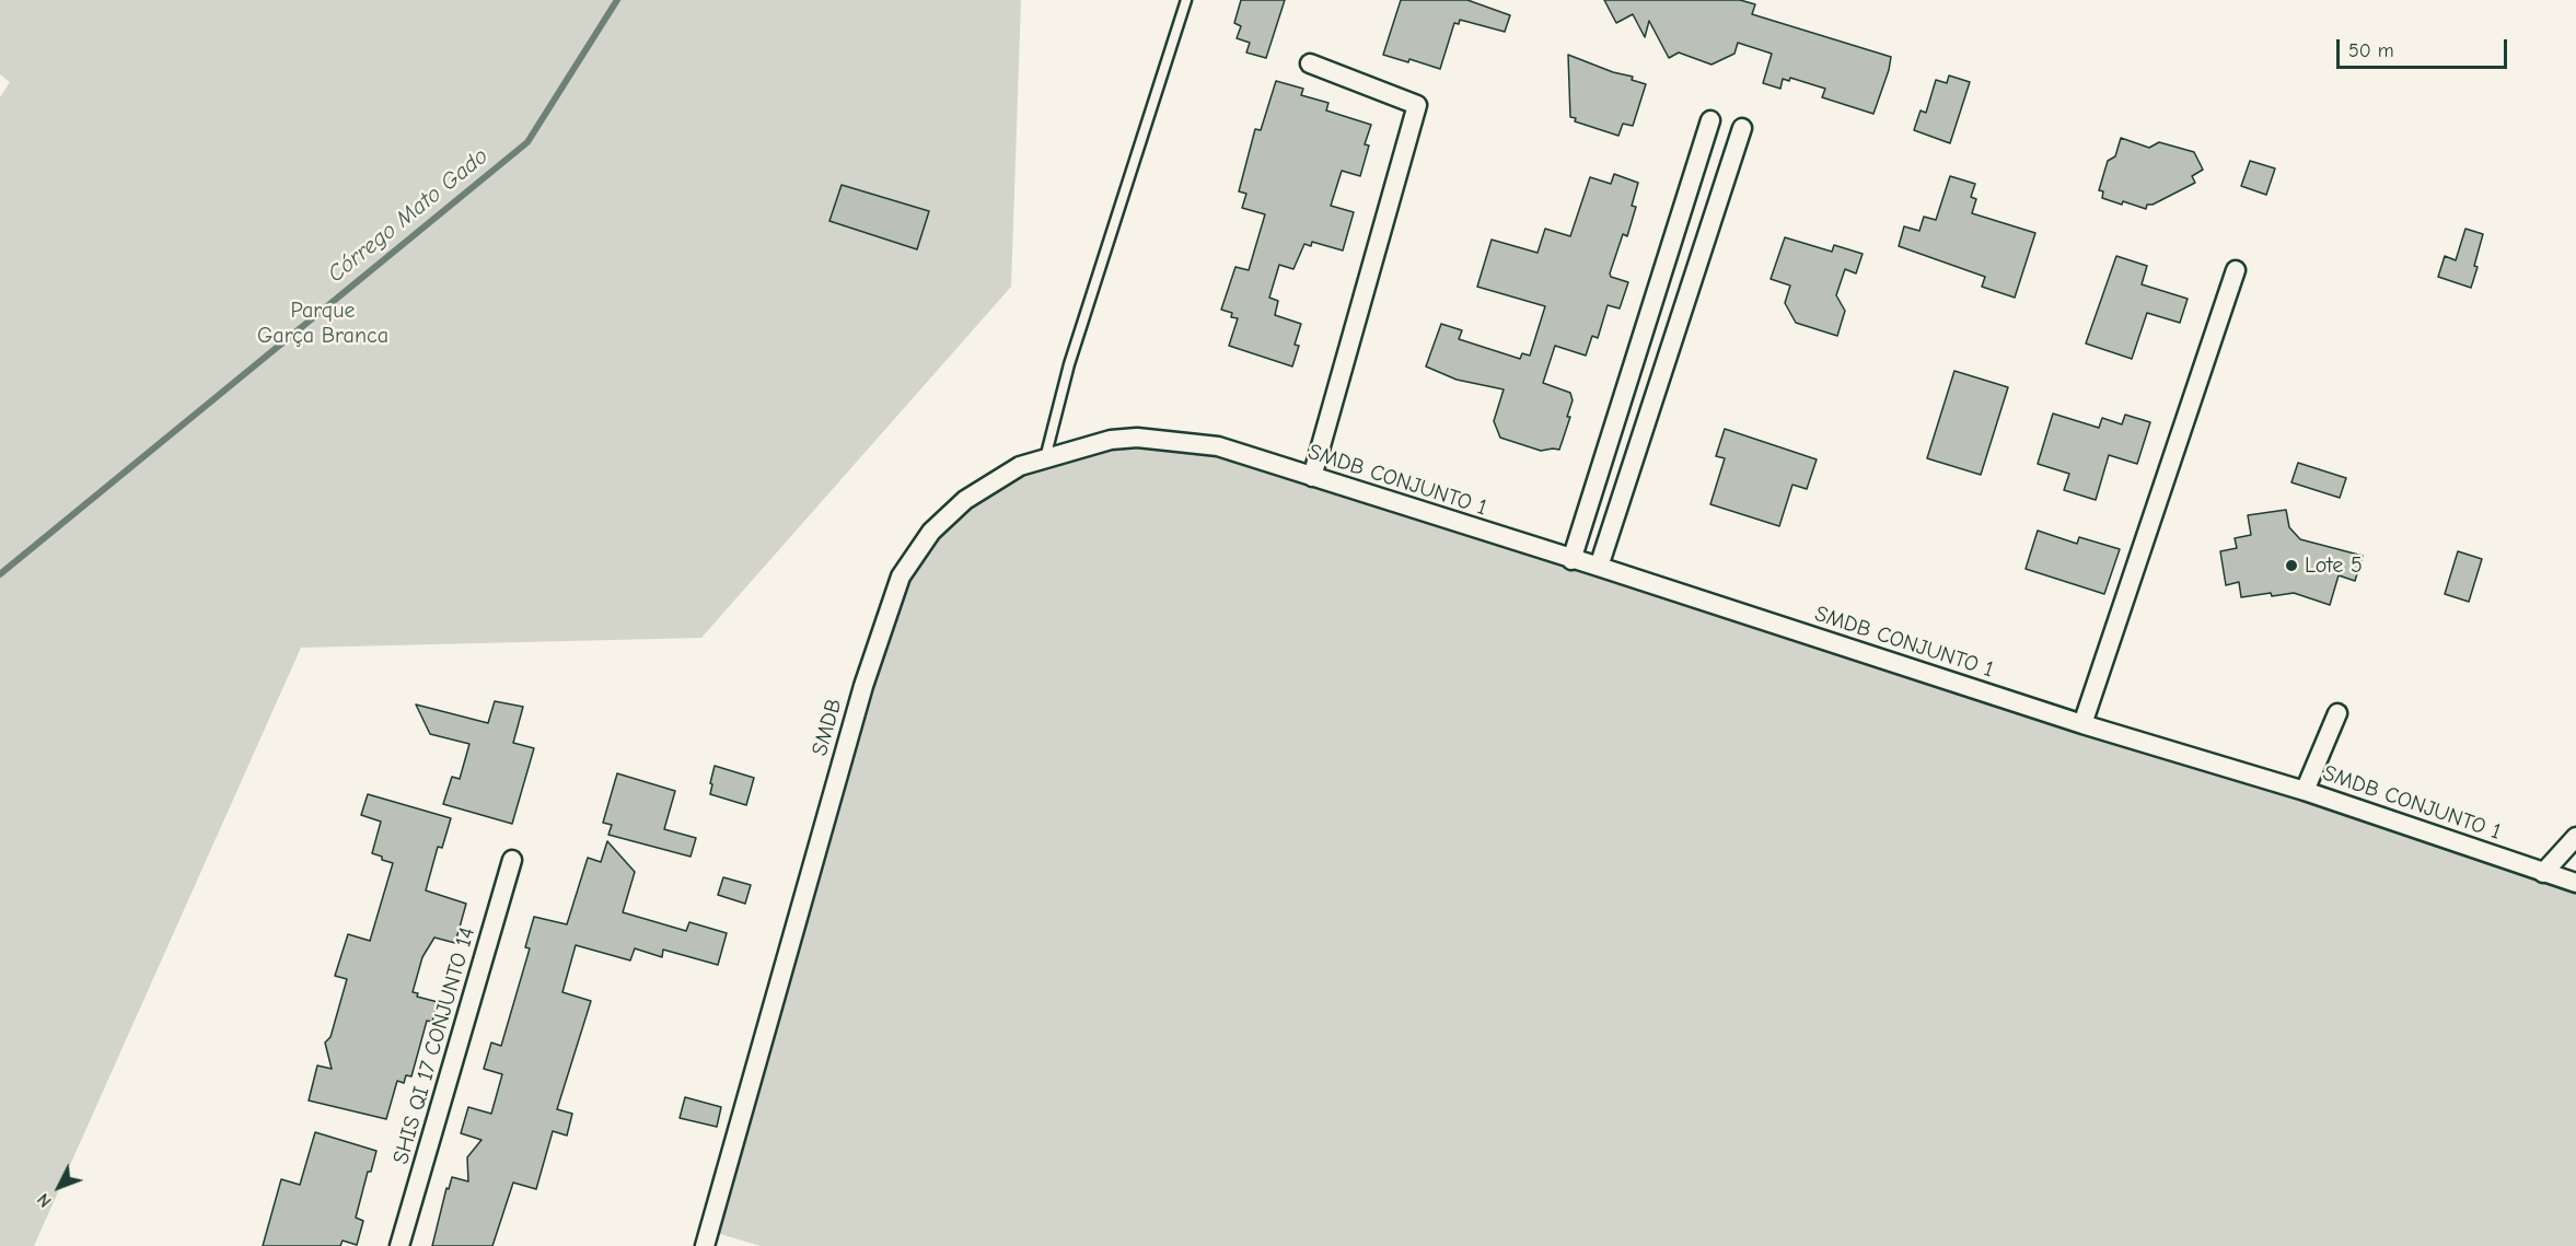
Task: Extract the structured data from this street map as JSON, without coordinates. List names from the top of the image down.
{
  "streets": {
    "street": ["SMDB CONJUNTO 1", "SMDB", "SHIS QI 17 CONJUNTO 14"]
  },
  "crossings": [
    ["SMDB CONJUNTO 1", "SMDB"]
  ],
  "water": ["Córrego Mato Gado"],
  "parks": ["Parque Garça Branca"],
  "places": ["Lote 5"],
  "scale_bar": "50 m",
  "north": "bottom left"
}
